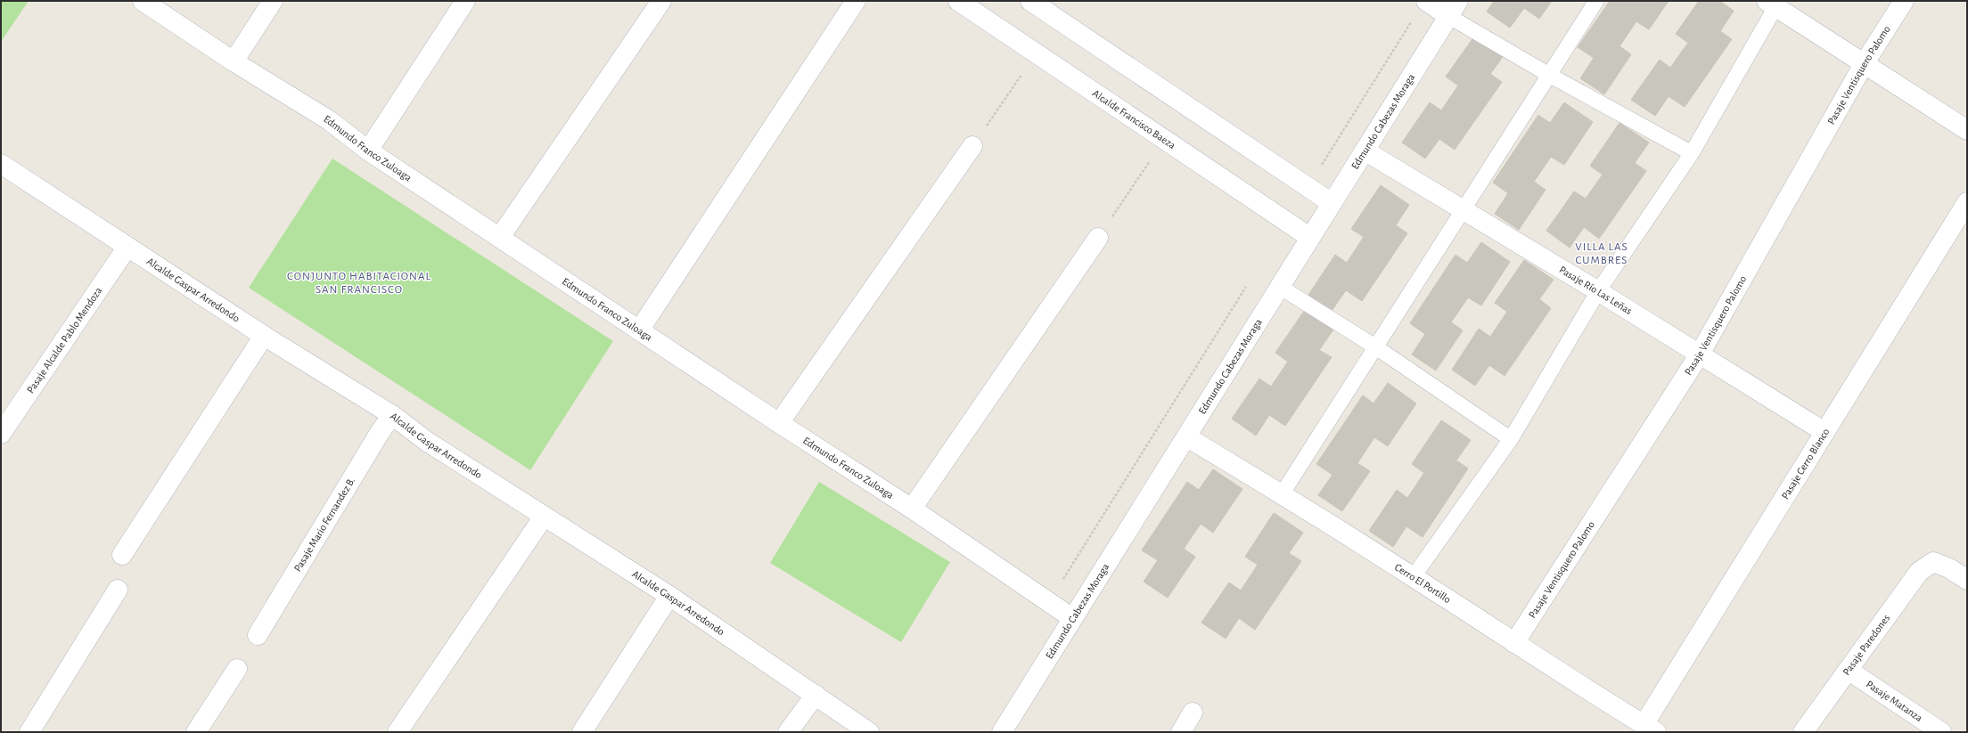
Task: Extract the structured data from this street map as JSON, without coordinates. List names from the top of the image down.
{
  "streets": {
    "street": [
      "Pasaje Ventisquero Palomo",
      "Alcalde Francisco Baeza",
      "Edmundo Cabezas Moraga",
      "Edmundo Franco Zuloaga",
      "Alcalde Gaspar Arredondo",
      "Pasaje Río Las Leñas",
      "Pasaje Alcalde Pablo Mendoza",
      "Pasaje Cerro Blanco",
      "Pasaje Mario Fernandez B.",
      "Cerro El Portillo",
      "Pasaje Paredones",
      "Pasaje Matanza"
    ]
  },
  "crossings": [
    ["Pasaje Ventisquero Palomo", "Pasaje Río Las Leñas"],
    ["Pasaje Ventisquero Palomo", "Cerro El Portillo"],
    ["Alcalde Francisco Baeza", "Edmundo Cabezas Moraga"],
    ["Edmundo Cabezas Moraga", "Edmundo Franco Zuloaga"],
    ["Edmundo Cabezas Moraga", "Pasaje Río Las Leñas"],
    ["Edmundo Cabezas Moraga", "Cerro El Portillo"],
    ["Alcalde Gaspar Arredondo", "Pasaje Alcalde Pablo Mendoza"],
    ["Alcalde Gaspar Arredondo", "Pasaje Mario Fernandez B."],
    ["Pasaje Río Las Leñas", "Pasaje Cerro Blanco"],
    ["Pasaje Cerro Blanco", "Cerro El Portillo"],
    ["Pasaje Paredones", "Pasaje Matanza"]
  ],
  "districts": ["VILLA LAS CUMBRES", "CONJUNTO HABITACIONAL SAN FRANCISCO"]
}
